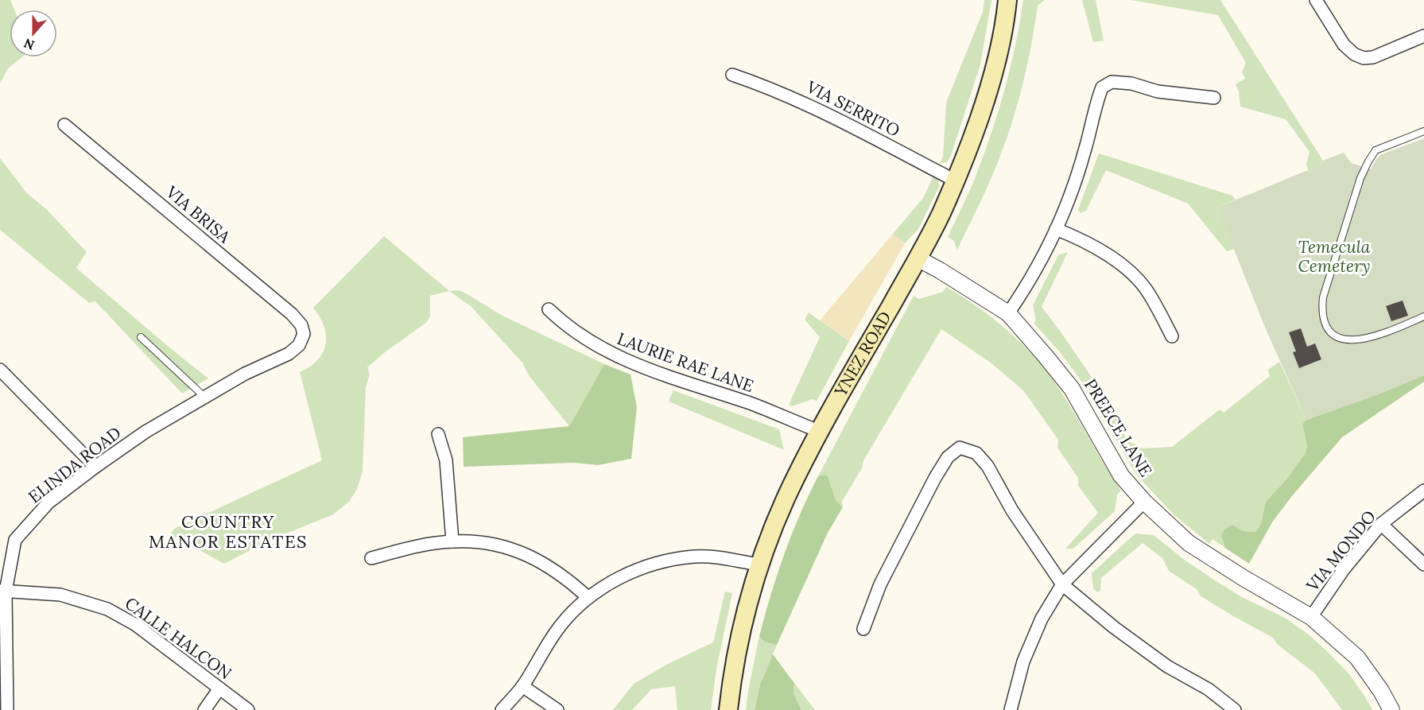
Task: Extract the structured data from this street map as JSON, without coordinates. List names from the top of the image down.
{
  "streets": {
    "main road": ["YNEZ ROAD"],
    "street": [
      "VIA SERRITO",
      "VIA BRISA",
      "LAURIE RAE LANE",
      "PREECE LANE",
      "ELINDA ROAD",
      "VIA MONDO",
      "CALLE HALCON"
    ]
  },
  "crossings": [
    ["VIA SERRITO", "YNEZ ROAD"],
    ["VIA BRISA", "ELINDA ROAD"],
    ["YNEZ ROAD", "LAURIE RAE LANE"],
    ["YNEZ ROAD", "PREECE LANE"],
    ["PREECE LANE", "VIA MONDO"],
    ["ELINDA ROAD", "CALLE HALCON"]
  ],
  "districts": ["COUNTRY MANOR ESTATES"],
  "parks": ["Temecula Cemetery"],
  "north": "bottom"
}
